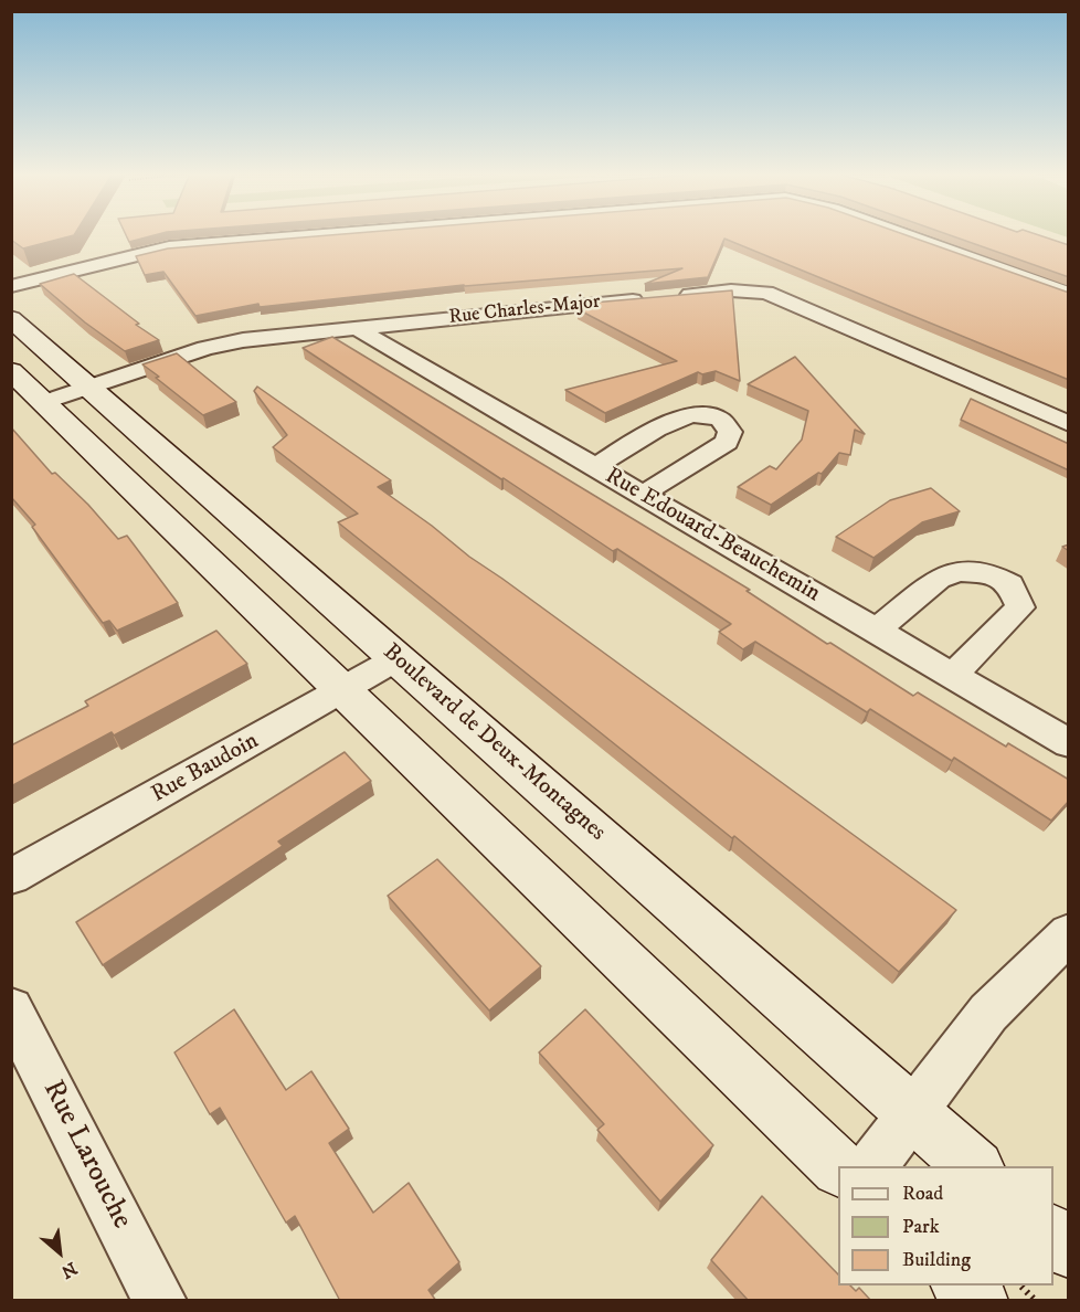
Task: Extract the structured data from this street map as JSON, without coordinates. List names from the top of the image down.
{
  "streets": {
    "street": [
      "Rue Charles-Major",
      "Rue Edouard-Beauchemin",
      "Boulevard de Deux-Montagnes",
      "Rue Baudoin",
      "Rue Larouche"
    ]
  },
  "crossings": [
    ["Rue Charles-Major", "Rue Edouard-Beauchemin"],
    ["Rue Charles-Major", "Boulevard de Deux-Montagnes"],
    ["Boulevard de Deux-Montagnes", "Rue Baudoin"]
  ],
  "legend": ["Road", "Park", "Building"],
  "north": "bottom right"
}
